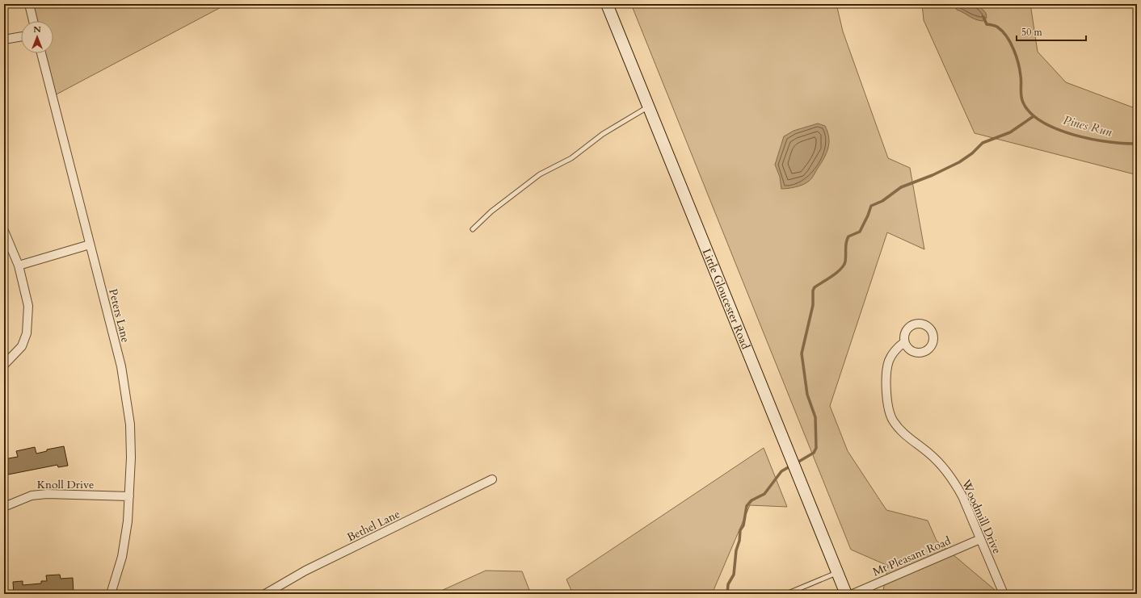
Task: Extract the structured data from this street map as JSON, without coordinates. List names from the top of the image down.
{
  "streets": {
    "street": [
      "Little Gloucester Road",
      "Peters Lane",
      "Knoll Drive",
      "Woodmill Drive",
      "Bethel Lane",
      "Mt Pleasant Road"
    ]
  },
  "crossings": [
    ["Peters Lane", "Knoll Drive"],
    ["Woodmill Drive", "Mt Pleasant Road"]
  ],
  "water": ["Pines Run"],
  "scale_bar": "50 m",
  "north": "top"
}
